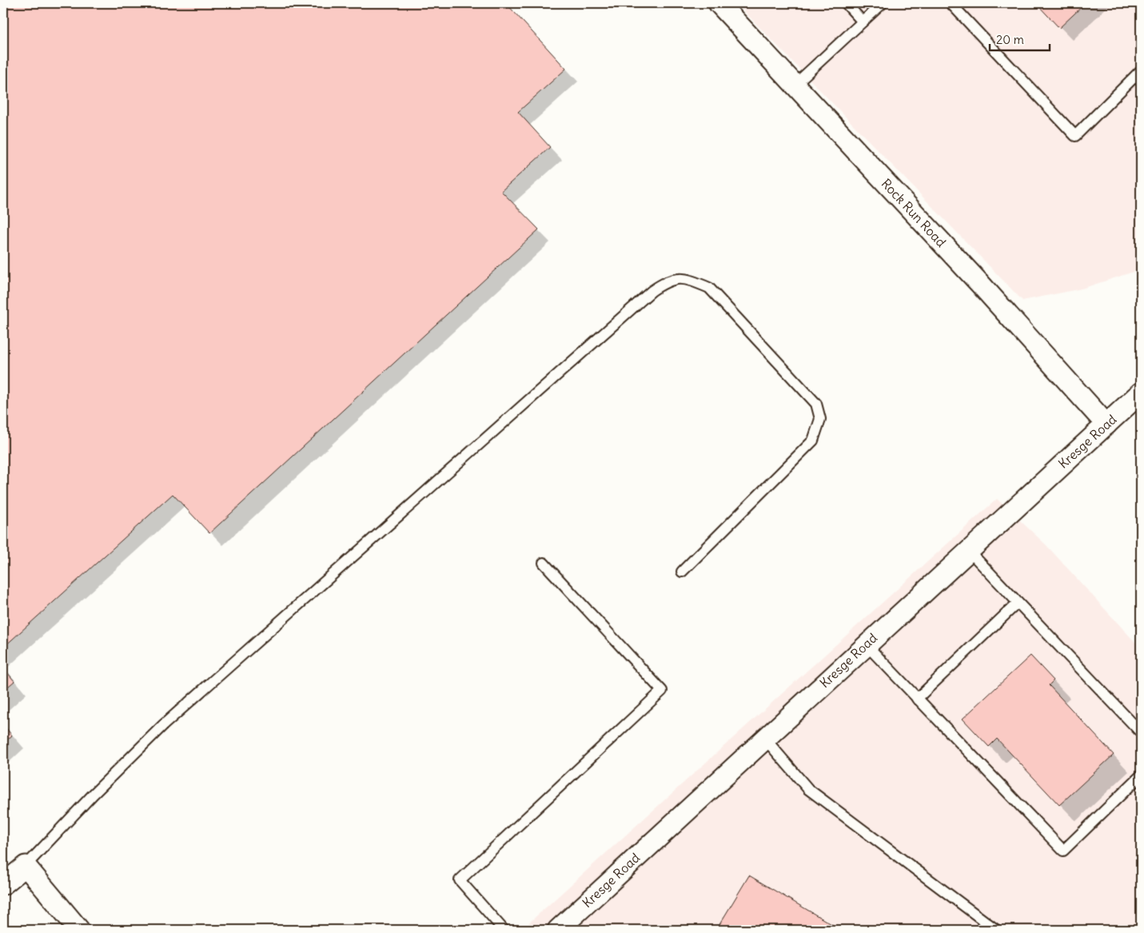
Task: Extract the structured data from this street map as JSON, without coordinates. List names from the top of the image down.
{
  "streets": {
    "street": ["Rock Run Road", "Kresge Road"]
  },
  "crossings": [
    ["Rock Run Road", "Kresge Road"]
  ],
  "scale_bar": "20 m"
}
